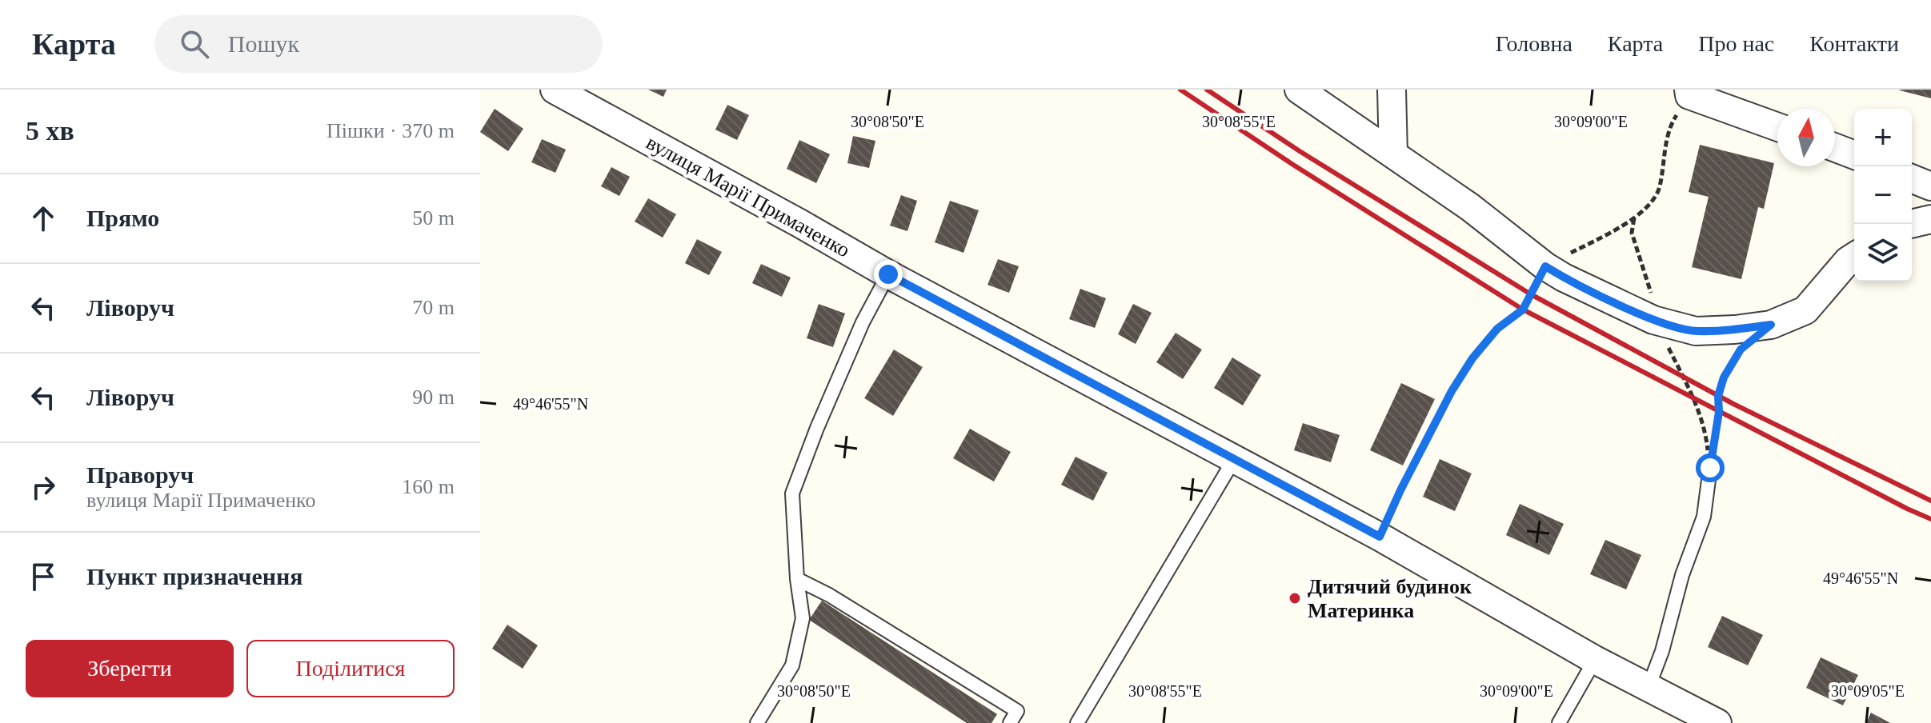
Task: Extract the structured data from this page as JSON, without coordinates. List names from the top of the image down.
{
  "streets": {
    "street": ["вулиця Марії Примаченко"]
  },
  "places": ["Дитячий будинок Материнка"],
  "north": "top",
  "page": {
    "header": "Карта",
    "search": "Пошук",
    "nav": [
      "Головна",
      "Карта",
      "Про нас",
      "Контакти"
    ],
    "heading": ["5 хв", "Пішки · 370 m"],
    "map_buttons": ["+", "−"],
    "list": [
      ["Прямо", "50 m"],
      ["Ліворуч", "70 m"],
      ["Ліворуч", "90 m"],
      ["Праворуч", "вулиця Марії Примаченко", "160 m"],
      "Пункт призначення"
    ],
    "buttons": ["Зберегти", "Поділитися"]
  },
  "coordinates": [
    "30°08'50\"E",
    "30°08'55\"E",
    "30°09'00\"E",
    "49°46'55\"N",
    "30°09'05\"E"
  ]
}
